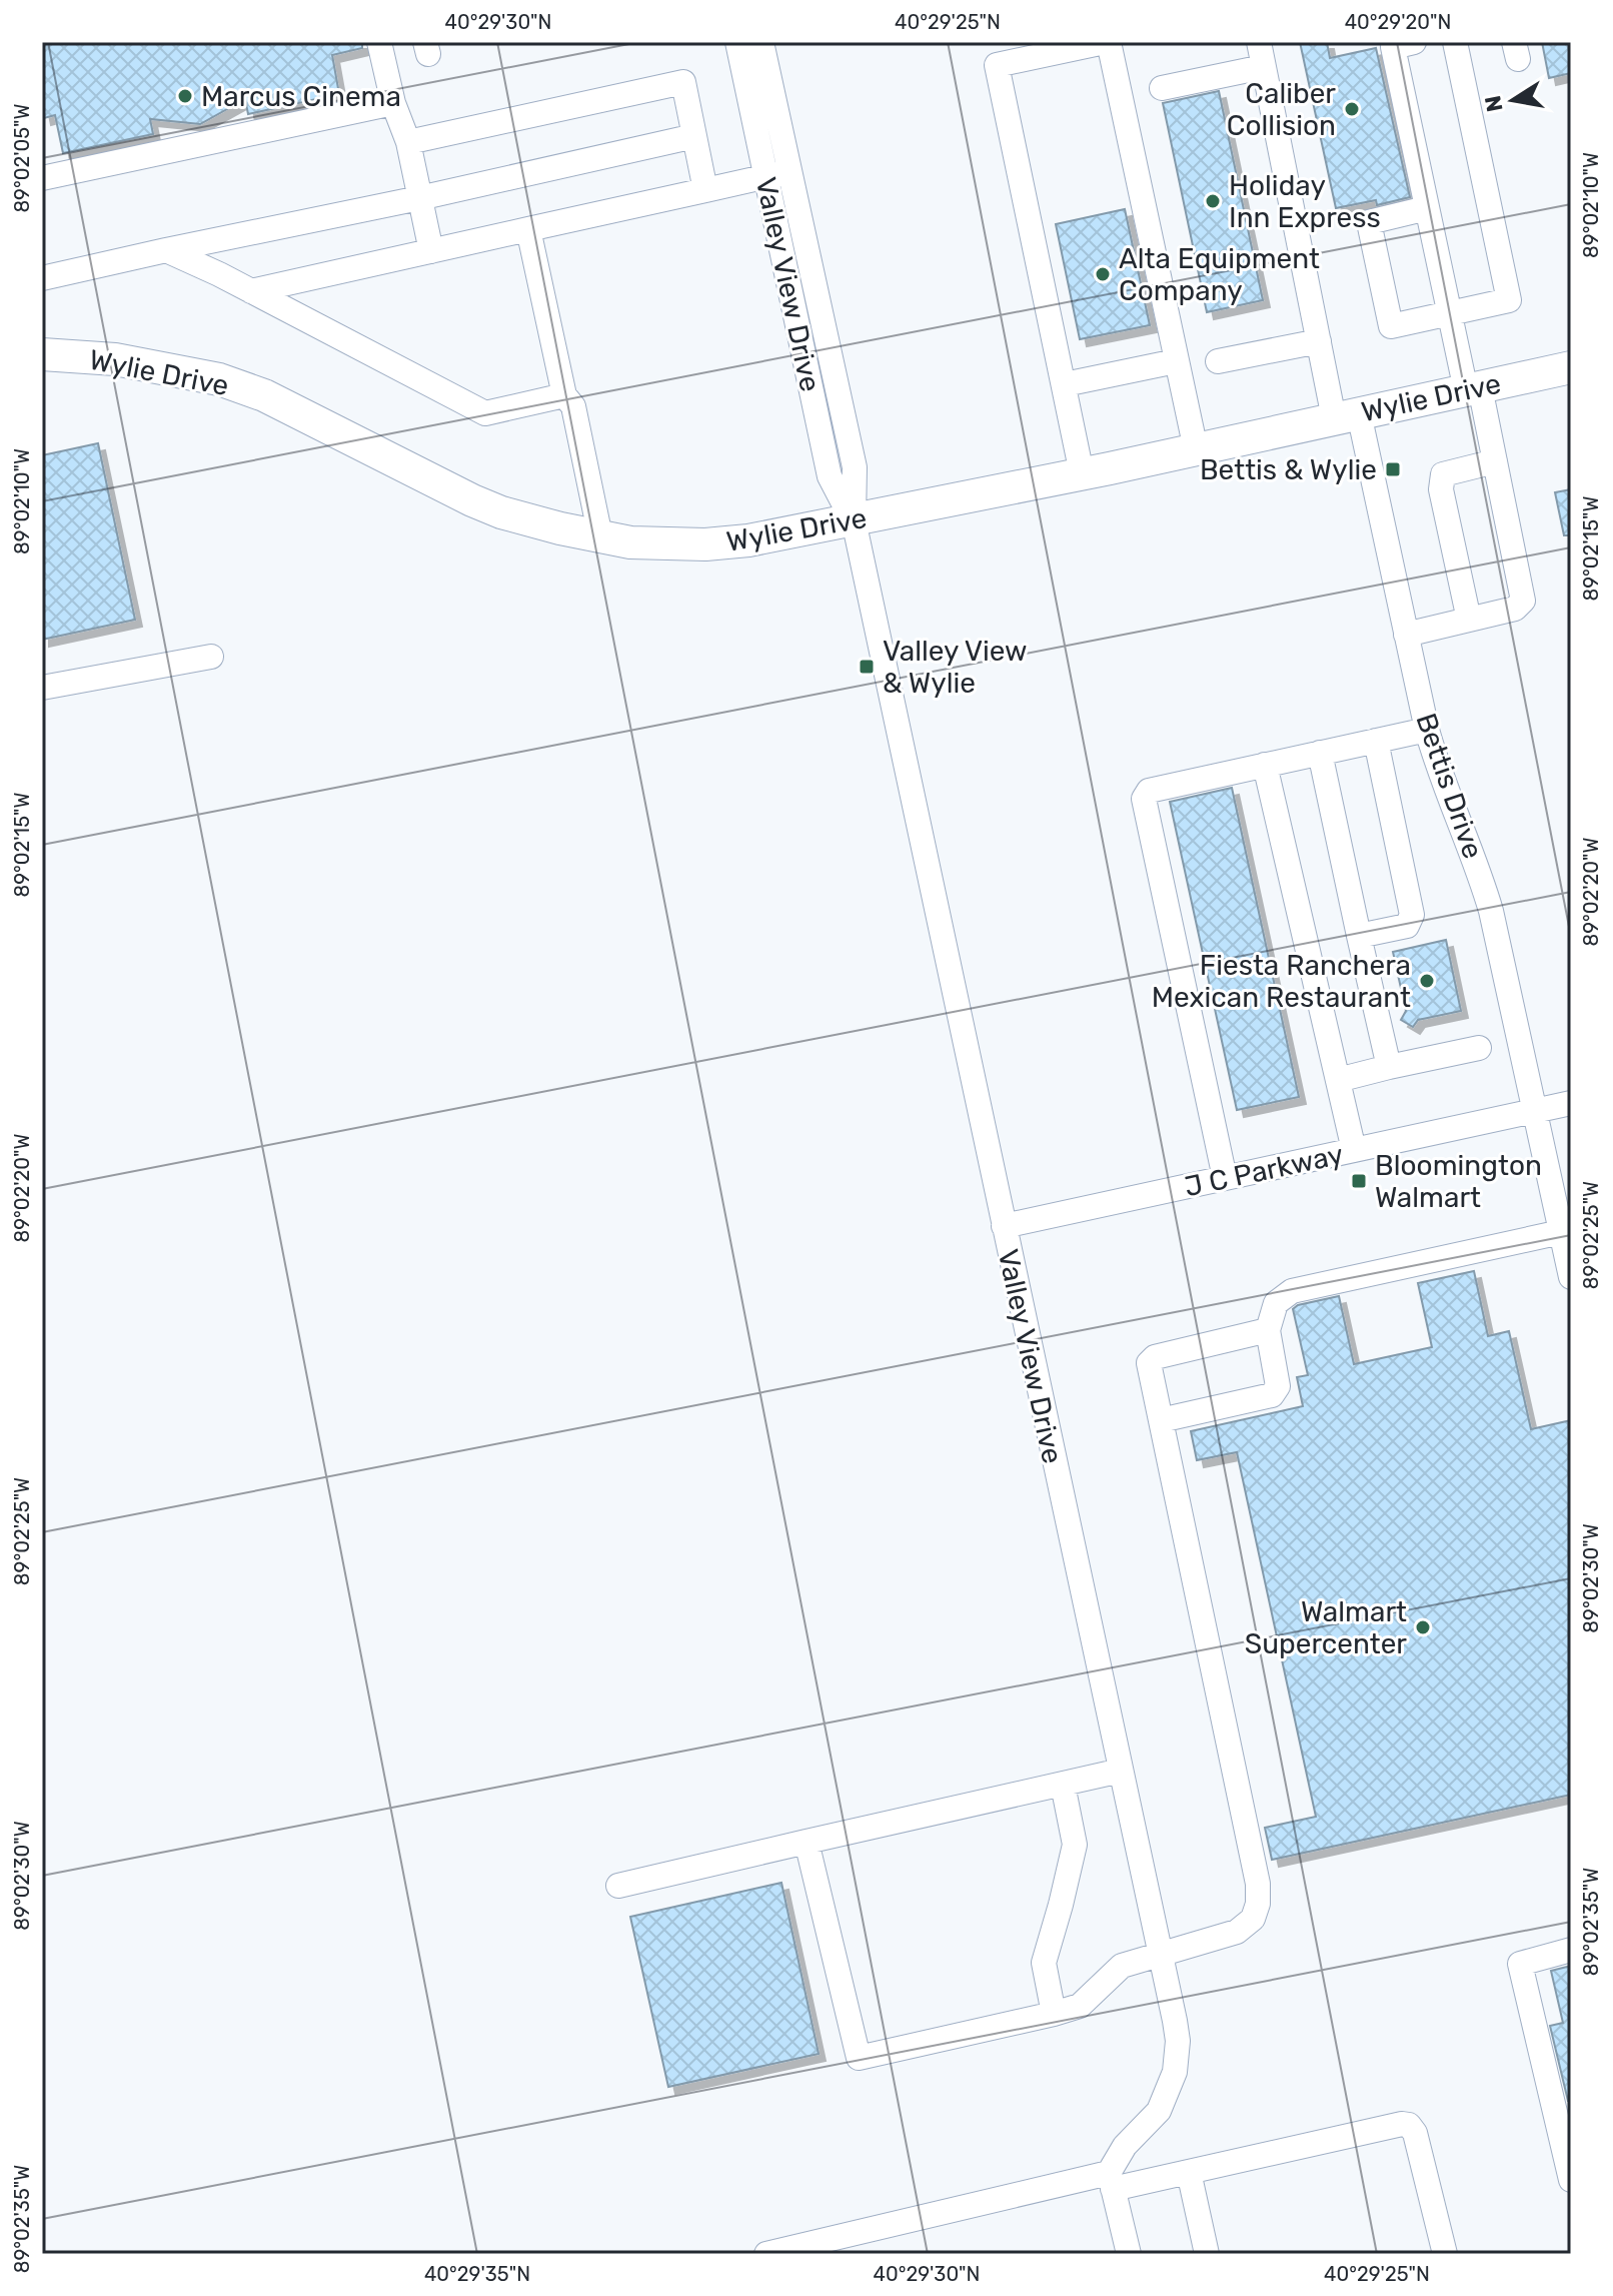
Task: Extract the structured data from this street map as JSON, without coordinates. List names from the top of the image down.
{
  "streets": {
    "main road": ["Wylie Drive"],
    "street": ["Valley View Drive", "Bettis Drive", "J C Parkway"]
  },
  "crossings": [
    ["Valley View Drive", "Wylie Drive"],
    ["Valley View Drive", "J C Parkway"],
    ["Wylie Drive", "Bettis Drive"],
    ["Bettis Drive", "J C Parkway"]
  ],
  "places": {
    "other": [
      "Marcus Cinema",
      "Caliber Collision",
      "Holiday Inn Express",
      "Alta Equipment Company",
      "Fiesta Ranchera Mexican Restaurant",
      "Walmart Supercenter"
    ],
    "transit": ["Bettis & Wylie", "Valley View & Wylie", "Bloomington Walmart"]
  },
  "north": "left",
  "coordinates": [
    "40°29'30\"N",
    "40°29'25\"N",
    "40°29'20\"N",
    "89°02'05\"W",
    "89°02'10\"W",
    "89°02'15\"W",
    "89°02'20\"W",
    "89°02'25\"W",
    "89°02'30\"W",
    "89°02'35\"W",
    "40°29'35\"N"
  ]
}
